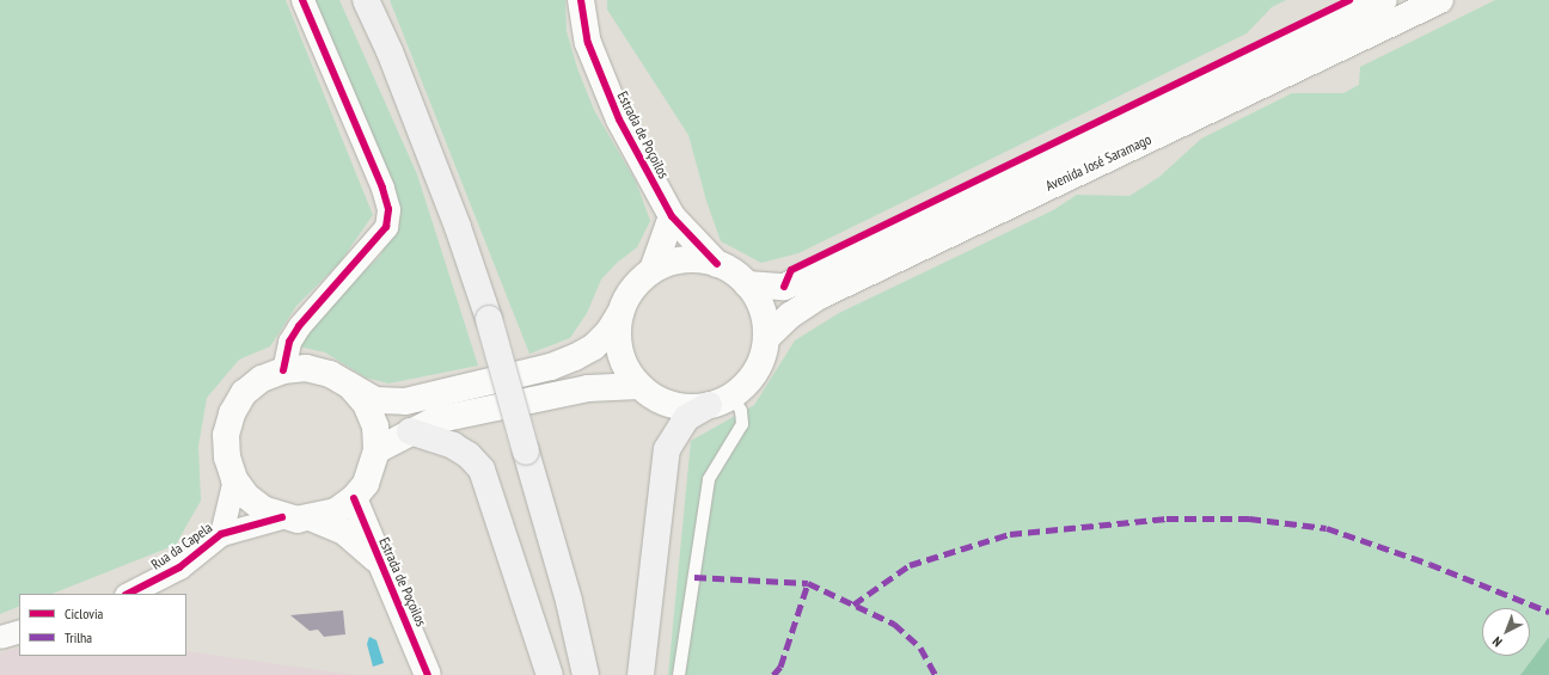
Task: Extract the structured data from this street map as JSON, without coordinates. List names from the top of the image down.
{
  "streets": {
    "main road": ["Estrada de Poçoilos", "Avenida José Saramago"],
    "street": ["Rua da Capela"]
  },
  "crossings": [
    ["Estrada de Poçoilos", "Avenida José Saramago"],
    ["Estrada de Poçoilos", "Rua da Capela"]
  ],
  "legend": ["Ciclovia", "Trilha"],
  "north": "bottom left"
}
